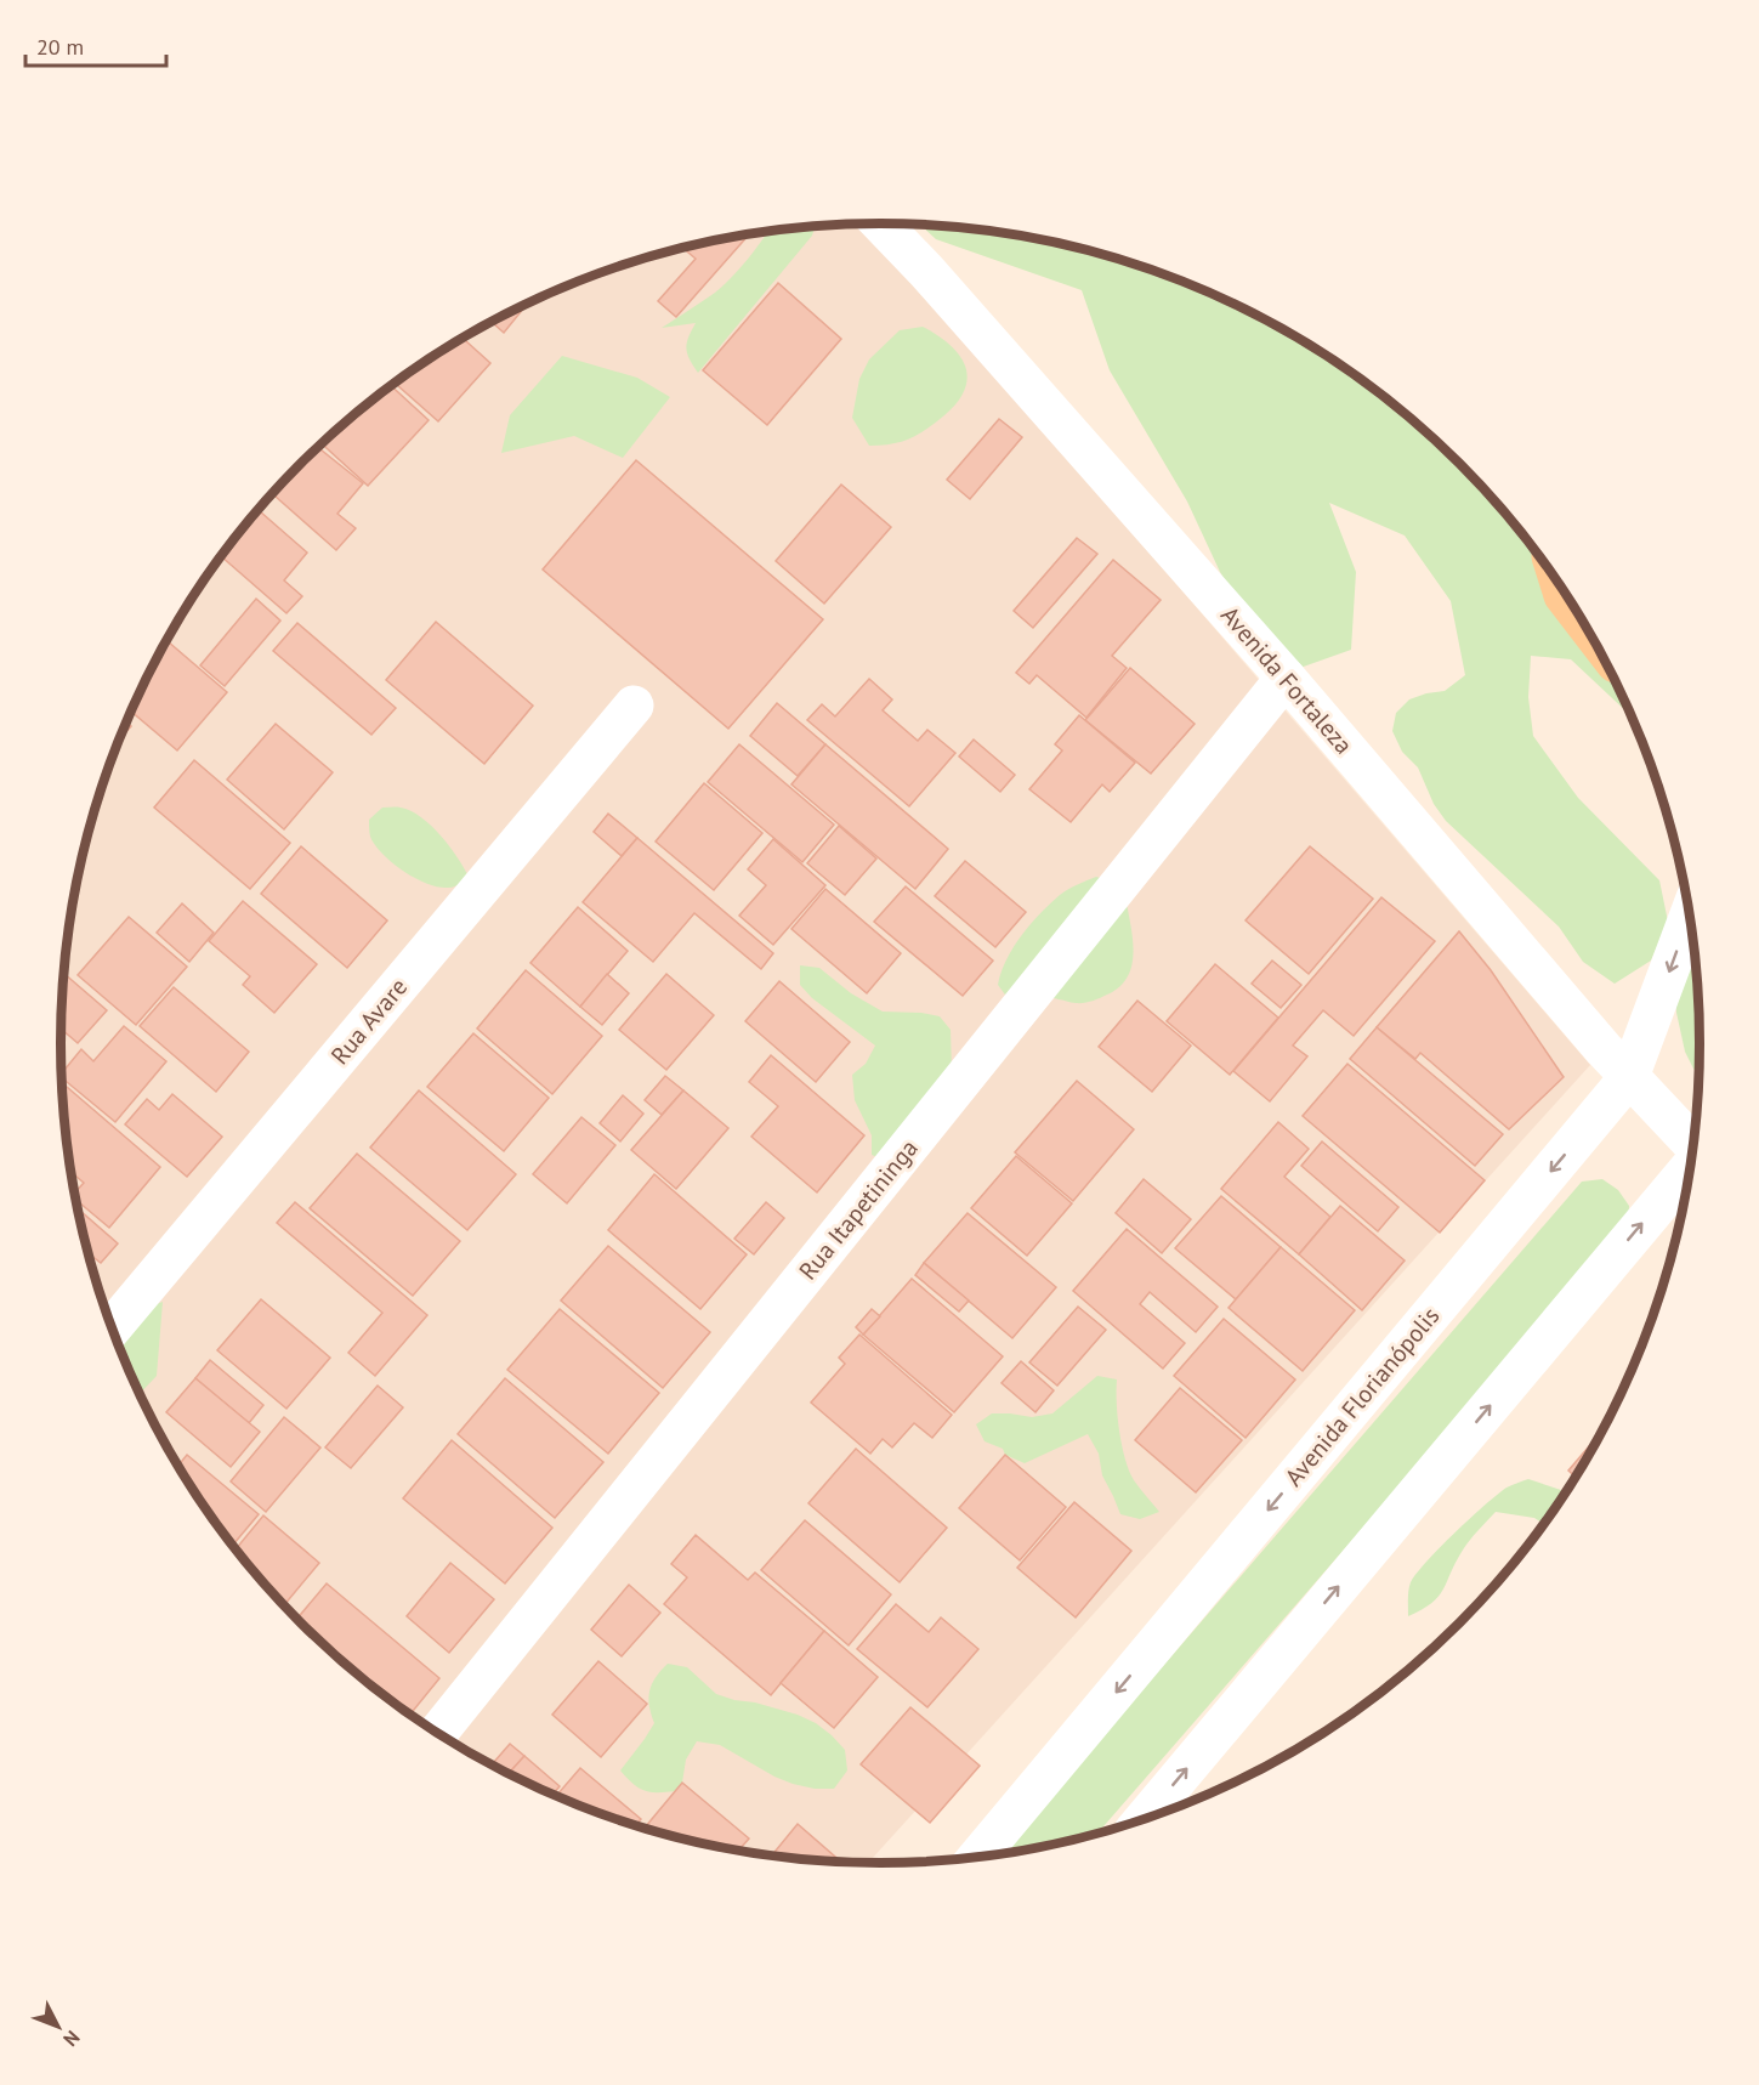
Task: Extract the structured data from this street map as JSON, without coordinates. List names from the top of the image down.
{
  "streets": {
    "street": [
      "Avenida Fortaleza",
      "Rua Avare",
      "Rua Itapetininga",
      "Avenida Florianópolis"
    ]
  },
  "crossings": [
    ["Avenida Fortaleza", "Rua Itapetininga"],
    ["Avenida Fortaleza", "Avenida Florianópolis"]
  ],
  "scale_bar": "20 m",
  "north": "bottom right"
}
